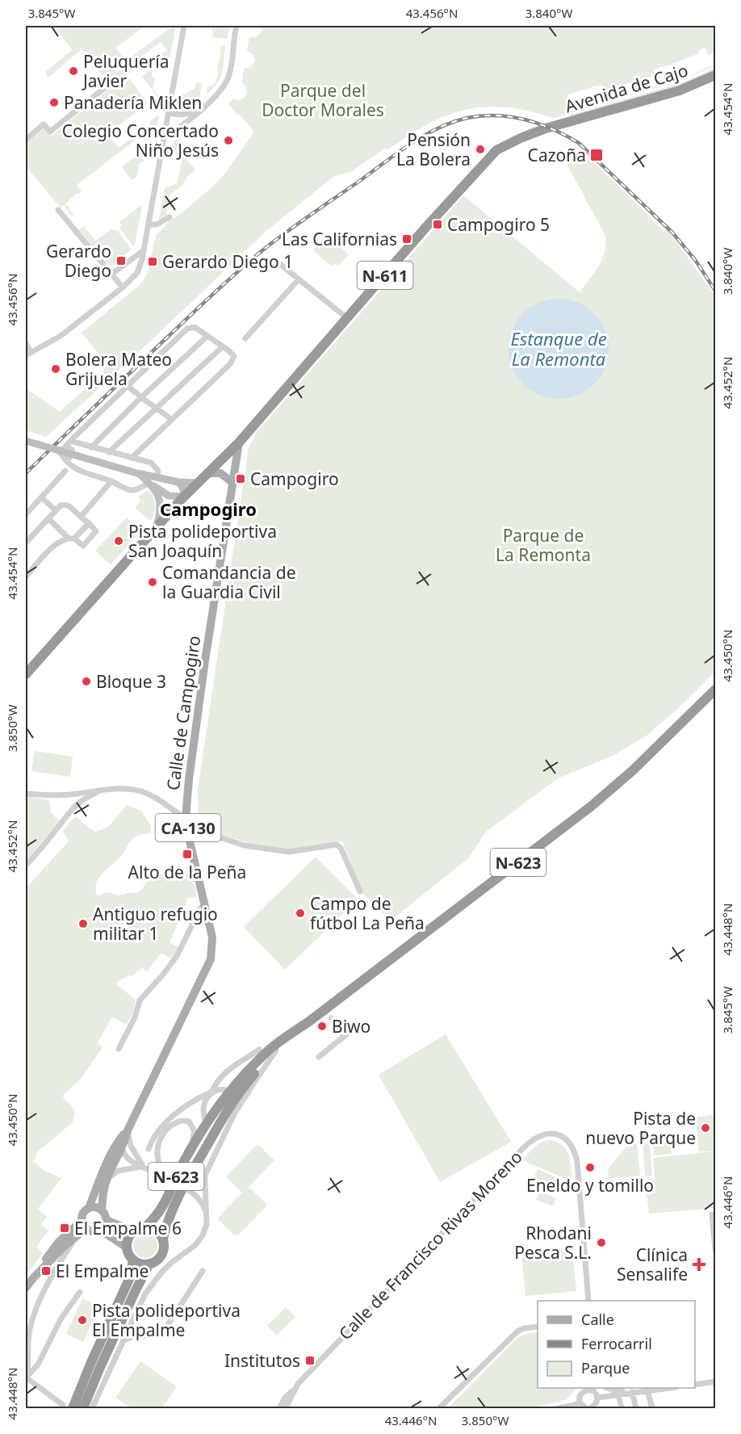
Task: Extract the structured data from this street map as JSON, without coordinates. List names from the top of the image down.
{
  "streets": {
    "highway": ["Avenida de Cajo", "N-611", "N-623"],
    "main road": ["Calle de Campogiro", "CA-130"],
    "street": ["Calle de Francisco Rivas Moreno"]
  },
  "crossings": [
    ["Avenida de Cajo", "N-611"],
    ["N-611", "Calle de Campogiro"],
    ["Calle de Campogiro", "CA-130"]
  ],
  "districts": ["Campogiro"],
  "water": ["Estanque de La Remonta"],
  "parks": ["Parque del Doctor Morales", "Parque de La Remonta"],
  "places": {
    "other": [
      "Peluquería Javier",
      "Panadería Miklen",
      "Colegio Concertado Niño Jesús",
      "Pensión La Bolera",
      "Bolera Mateo Grijuela",
      "Pista polideportiva San Joaquín",
      "Comandancia de la Guardia Civil",
      "Bloque 3",
      "Campo de fútbol La Peña",
      "Antiguo refugio militar 1",
      "Biwo",
      "Pista de nuevo Parque",
      "Eneldo y tomillo",
      "Rhodani Pesca S.L.",
      "Pista polideportiva El Empalme"
    ],
    "transit": [
      "Cazoña",
      "Campogiro 5",
      "Las Californias",
      "Gerardo Diego",
      "Gerardo Diego 1",
      "Campogiro",
      "Alto de la Peña",
      "El Empalme 6",
      "El Empalme",
      "Institutos"
    ],
    "health": ["Clínica Sensalife"]
  },
  "legend": ["Calle", "Ferrocarril", "Parque"],
  "coordinates": [
    "3.845°W",
    "43.456°N",
    "3.840°W",
    "43.454°N",
    "43.452°N",
    "43.450°N",
    "3.850°W",
    "43.448°N",
    "43.446°N"
  ]
}
